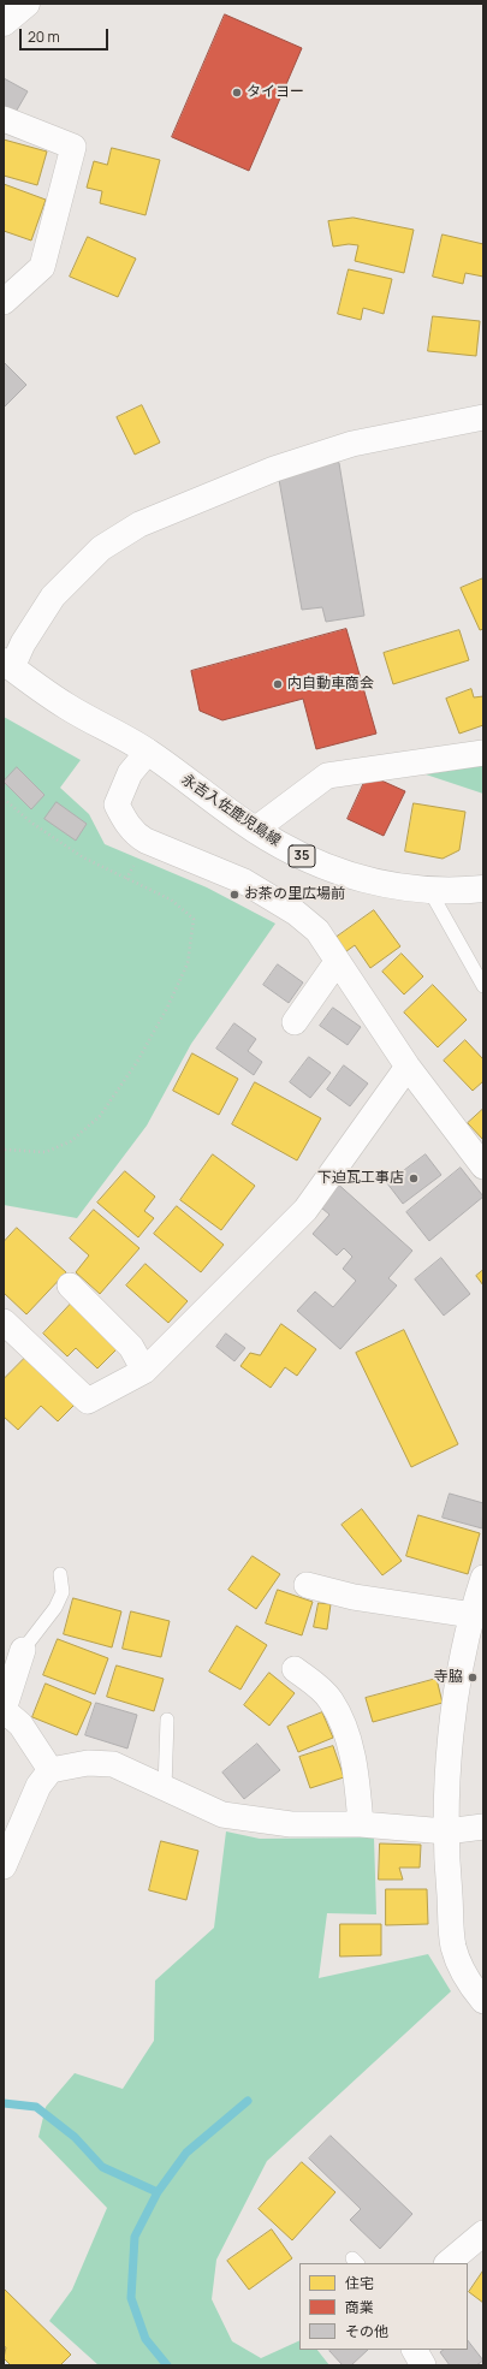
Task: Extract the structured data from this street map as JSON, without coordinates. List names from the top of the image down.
{
  "streets": {
    "main road": ["永吉入佐鹿児島線", "35"]
  },
  "places": [
    "タイヨー",
    "内自動車商会",
    "お茶の里広場前",
    "下迫瓦工事店",
    "寺脇"
  ],
  "legend": ["住宅", "商業", "その他"],
  "scale_bar": "20 m"
}
